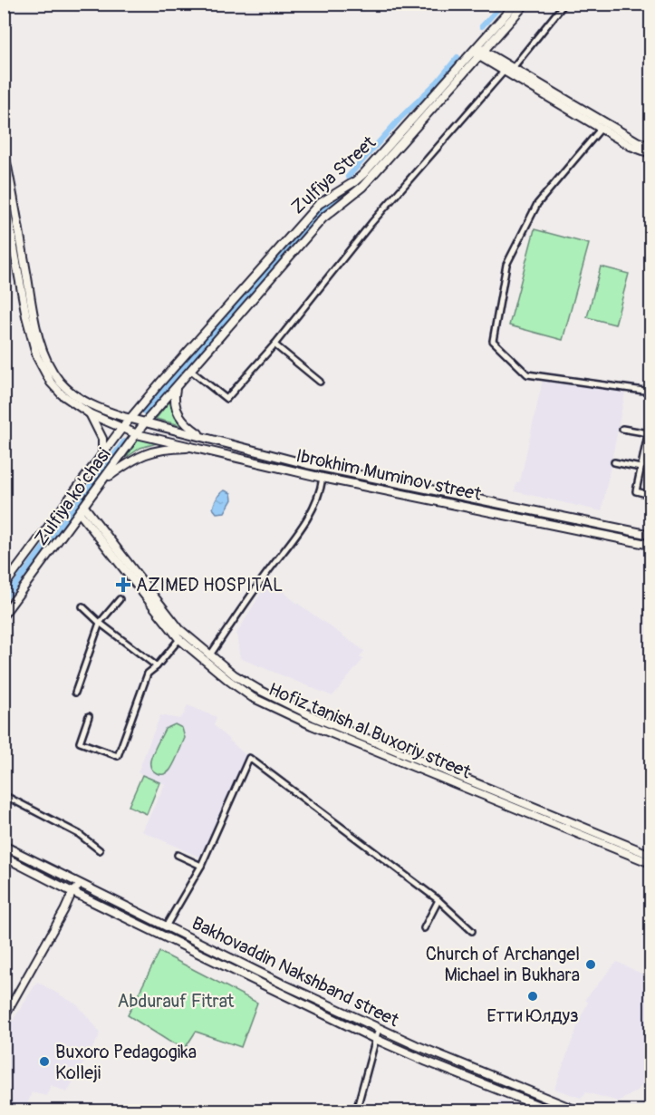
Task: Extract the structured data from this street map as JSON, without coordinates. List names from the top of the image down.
{
  "streets": {
    "main road": [
      "Zulfiya Street",
      "Ibrokhim Muminov street",
      "Zulfiya ko'chasi",
      "Hofiz tanish al Buxoriy street",
      "Bakhovaddin Nakshband street"
    ]
  },
  "crossings": [
    ["Zulfiya Street", "Ibrokhim Muminov street"],
    ["Zulfiya Street", "Zulfiya ko'chasi"],
    ["Ibrokhim Muminov street", "Zulfiya ko'chasi"]
  ],
  "parks": ["Abdurauf Fitrat"],
  "places": {
    "health": ["AZIMED HOSPITAL"],
    "other": ["Church of Archangel Michael in Bukhara", "Етти Юлдуз", "Buxoro Pedagogika Kolleji"]
  }
}
